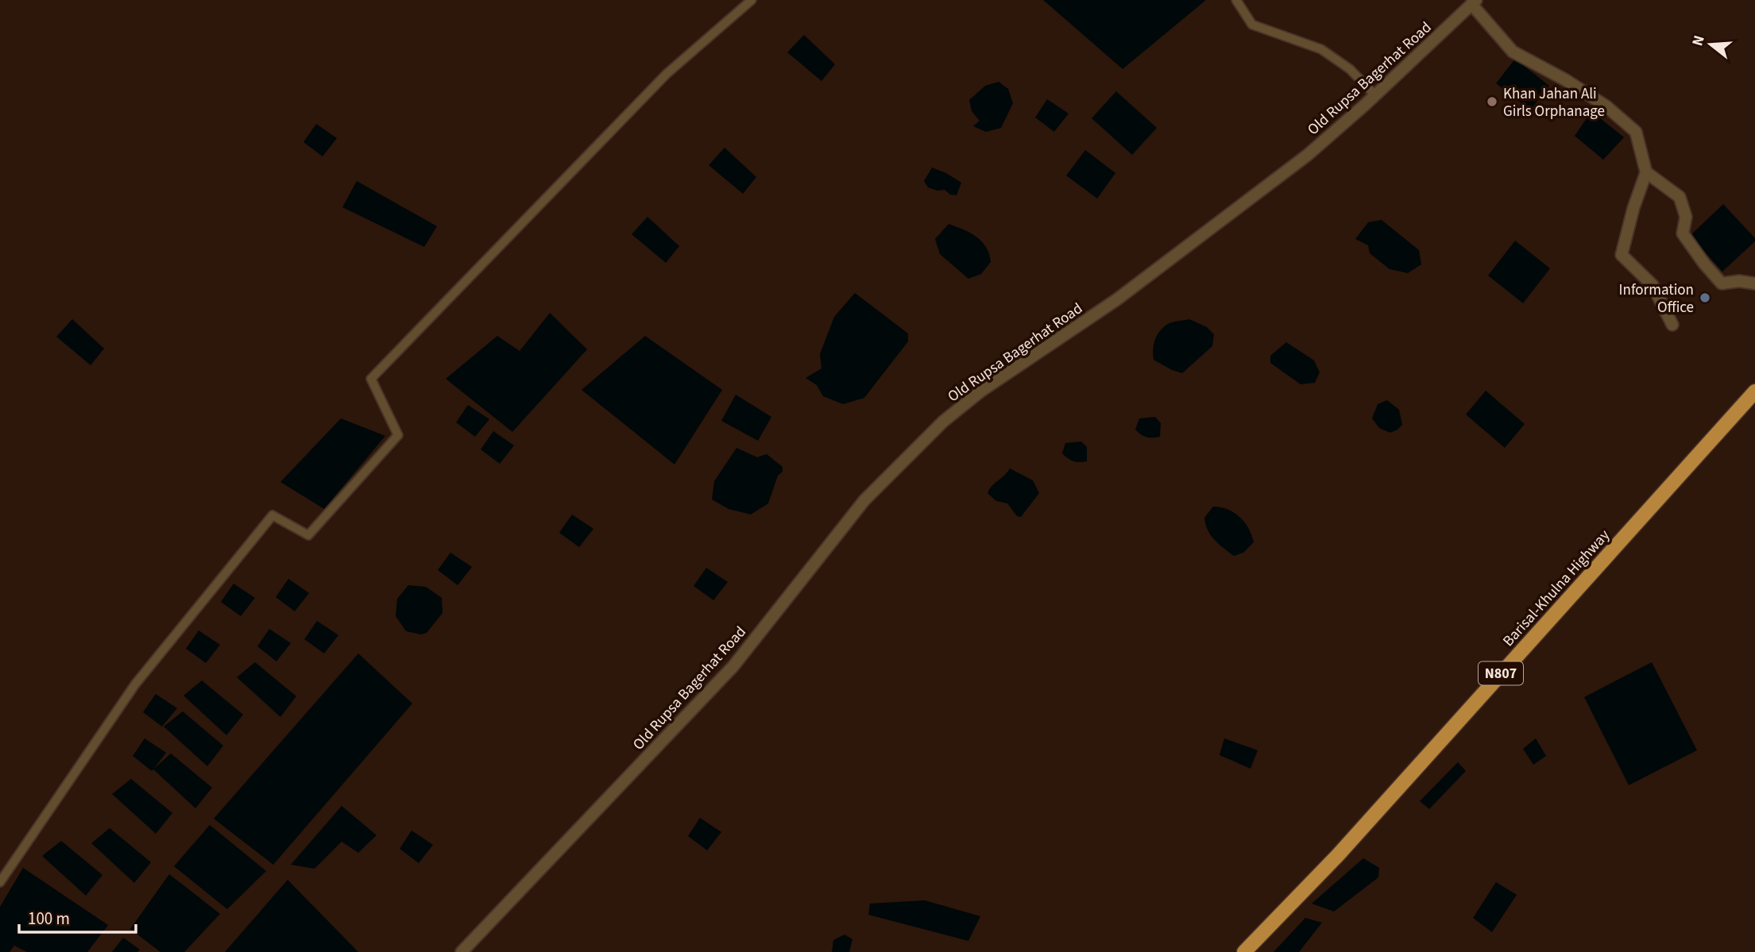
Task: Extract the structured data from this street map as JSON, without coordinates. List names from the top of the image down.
{
  "streets": {
    "highway": ["Barisal-Khulna Highway", "N807"],
    "street": ["Old Rupsa Bagerhat Road"]
  },
  "places": ["Khan Jahan Ali Girls Orphanage", "Information Office"],
  "scale_bar": "100 m",
  "north": "left"
}
